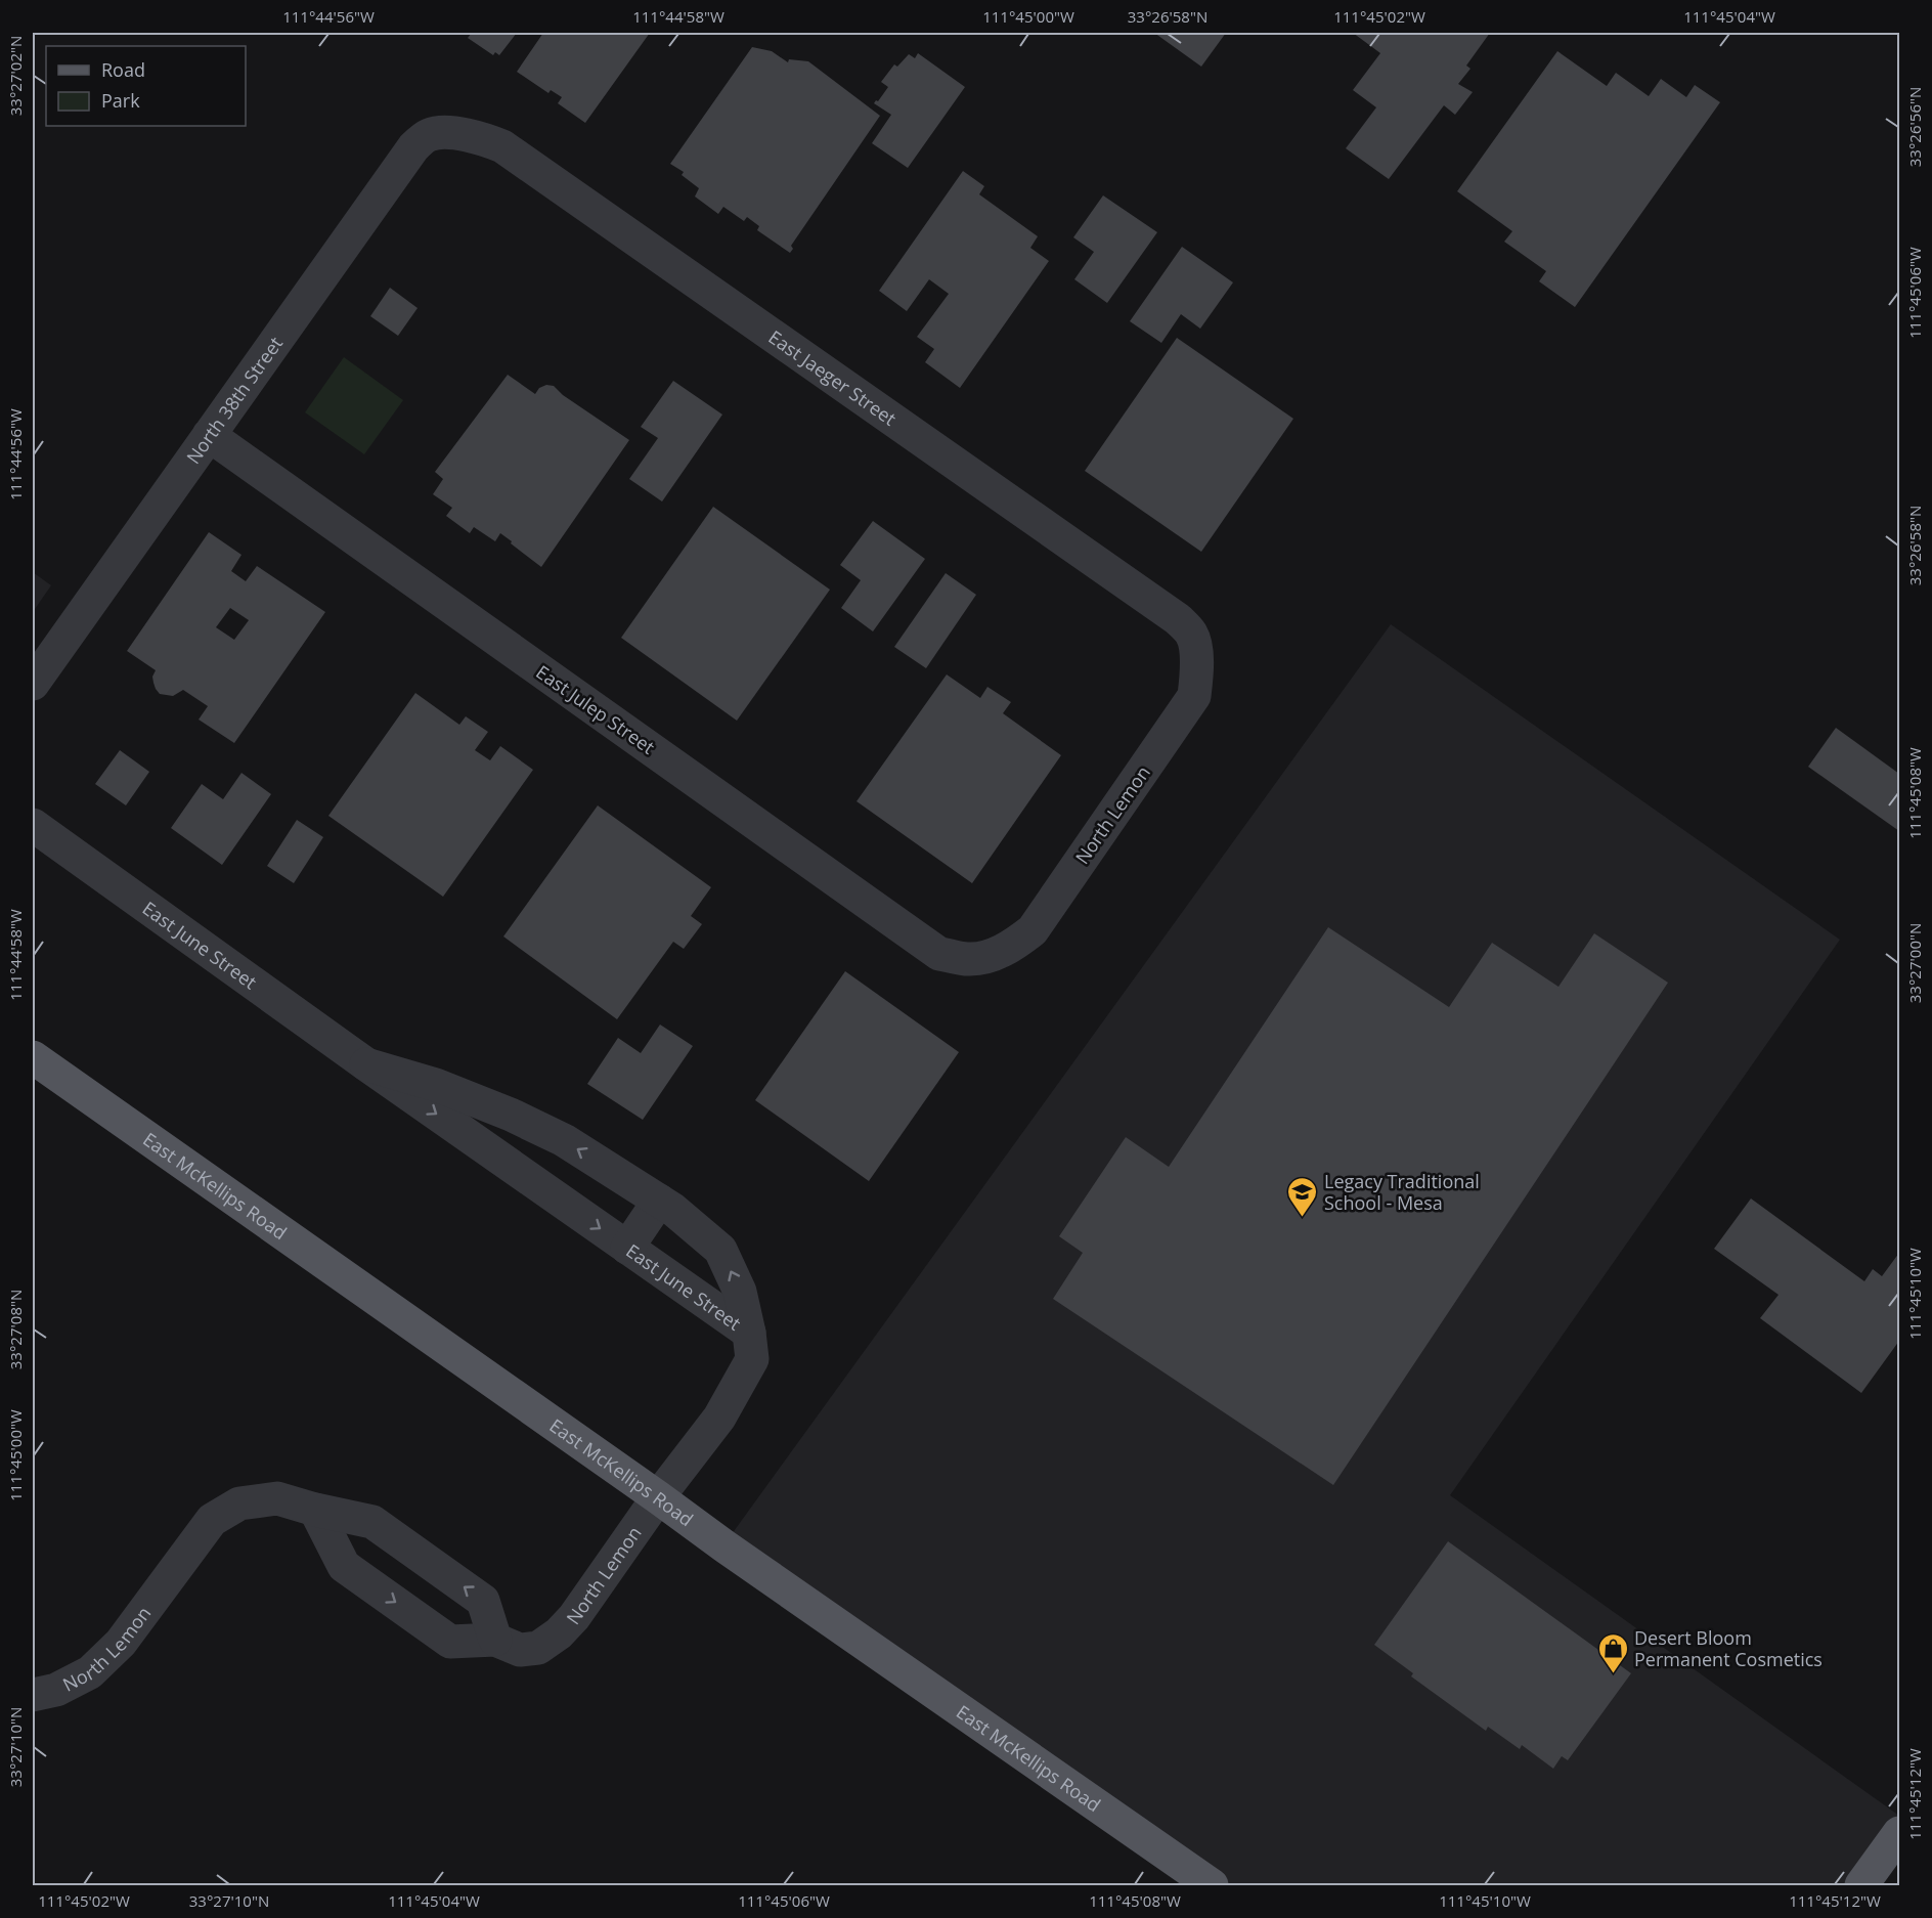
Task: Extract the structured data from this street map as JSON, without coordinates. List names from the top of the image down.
{
  "streets": {
    "main road": ["East McKellips Road"],
    "street": [
      "East Jaeger Street",
      "North 38th Street",
      "East Julep Street",
      "North Lemon",
      "East June Street"
    ]
  },
  "crossings": [
    ["East Jaeger Street", "North 38th Street"],
    ["East Jaeger Street", "North Lemon"],
    ["North 38th Street", "East Julep Street"],
    ["East Julep Street", "North Lemon"],
    ["North Lemon", "East June Street"],
    ["North Lemon", "East McKellips Road"]
  ],
  "places": {
    "school or university": ["Legacy Traditional School - Mesa"],
    "shop": ["Desert Bloom Permanent Cosmetics"]
  },
  "legend": ["Road", "Park"],
  "coordinates": [
    "111°44'56\"W",
    "111°44'58\"W",
    "111°45'00\"W",
    "33°26'58\"N",
    "111°45'02\"W",
    "111°45'04\"W",
    "33°27'02\"N",
    "33°26'56\"N",
    "111°45'06\"W",
    "111°45'08\"W",
    "33°27'00\"N",
    "111°45'10\"W",
    "33°27'08\"N",
    "33°27'10\"N",
    "111°45'12\"W"
  ]
}
